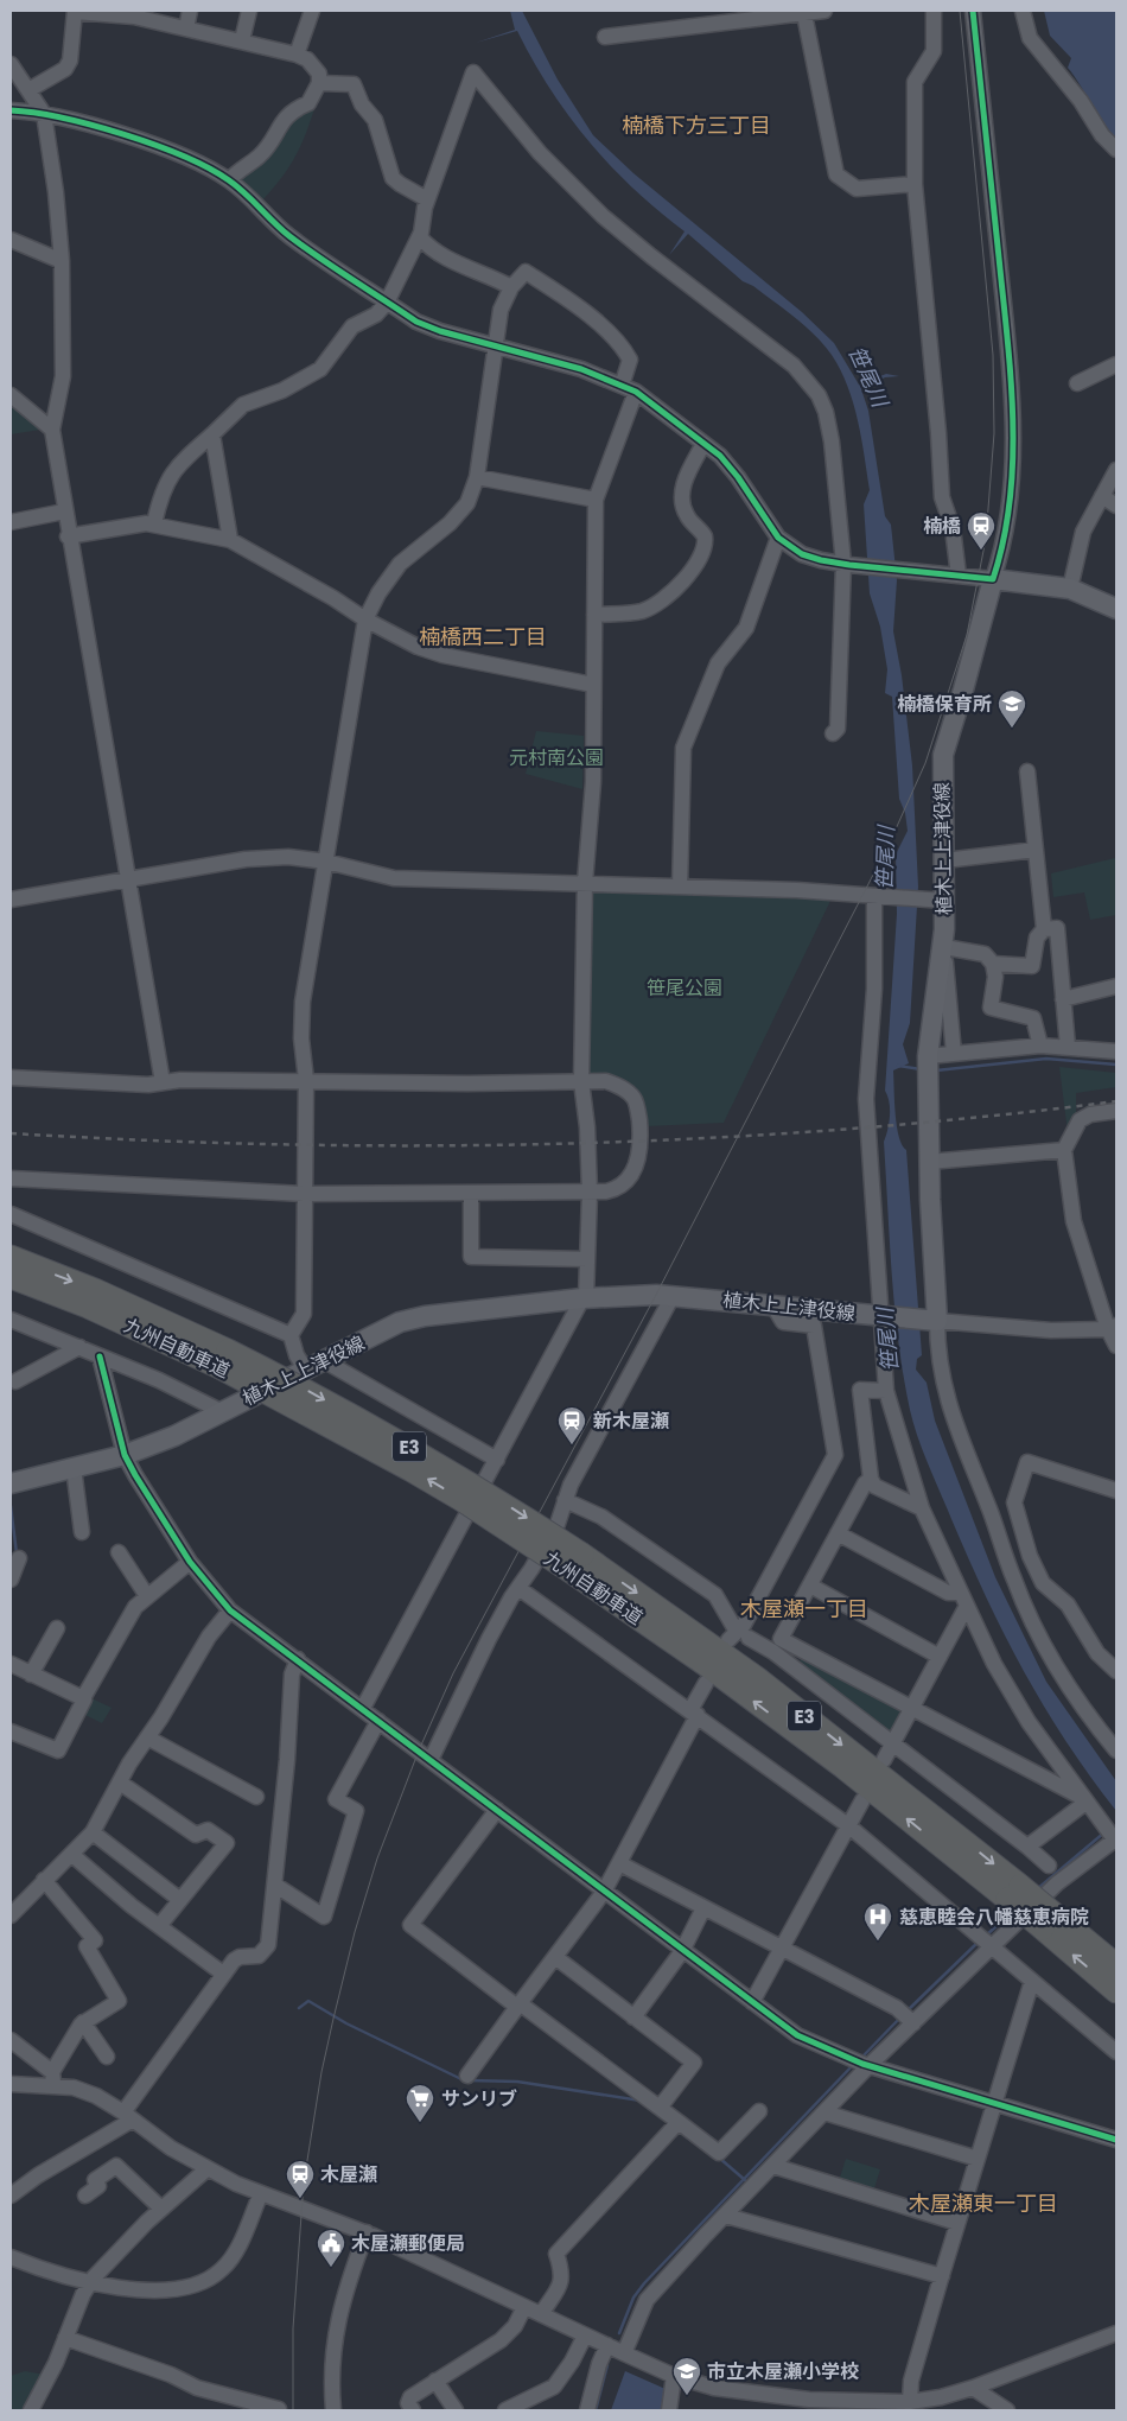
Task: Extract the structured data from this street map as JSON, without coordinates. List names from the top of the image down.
{
  "streets": {
    "highway": ["九州自動車道", "E3"],
    "main road": ["植木上上津役線"]
  },
  "districts": [
    "楠橋下方三丁目",
    "楠橋西二丁目",
    "木屋瀬一丁目",
    "木屋瀬東一丁目"
  ],
  "water": ["笹尾川"],
  "parks": ["元村南公園", "笹尾公園"],
  "places": {
    "station": ["楠橋", "新木屋瀬", "木屋瀬"],
    "school or university": ["楠橋保育所", "市立木屋瀬小学校"],
    "hospital": ["慈恵睦会八幡慈恵病院"],
    "supermarket": ["サンリブ"],
    "public building": ["木屋瀬郵便局"]
  }
}
